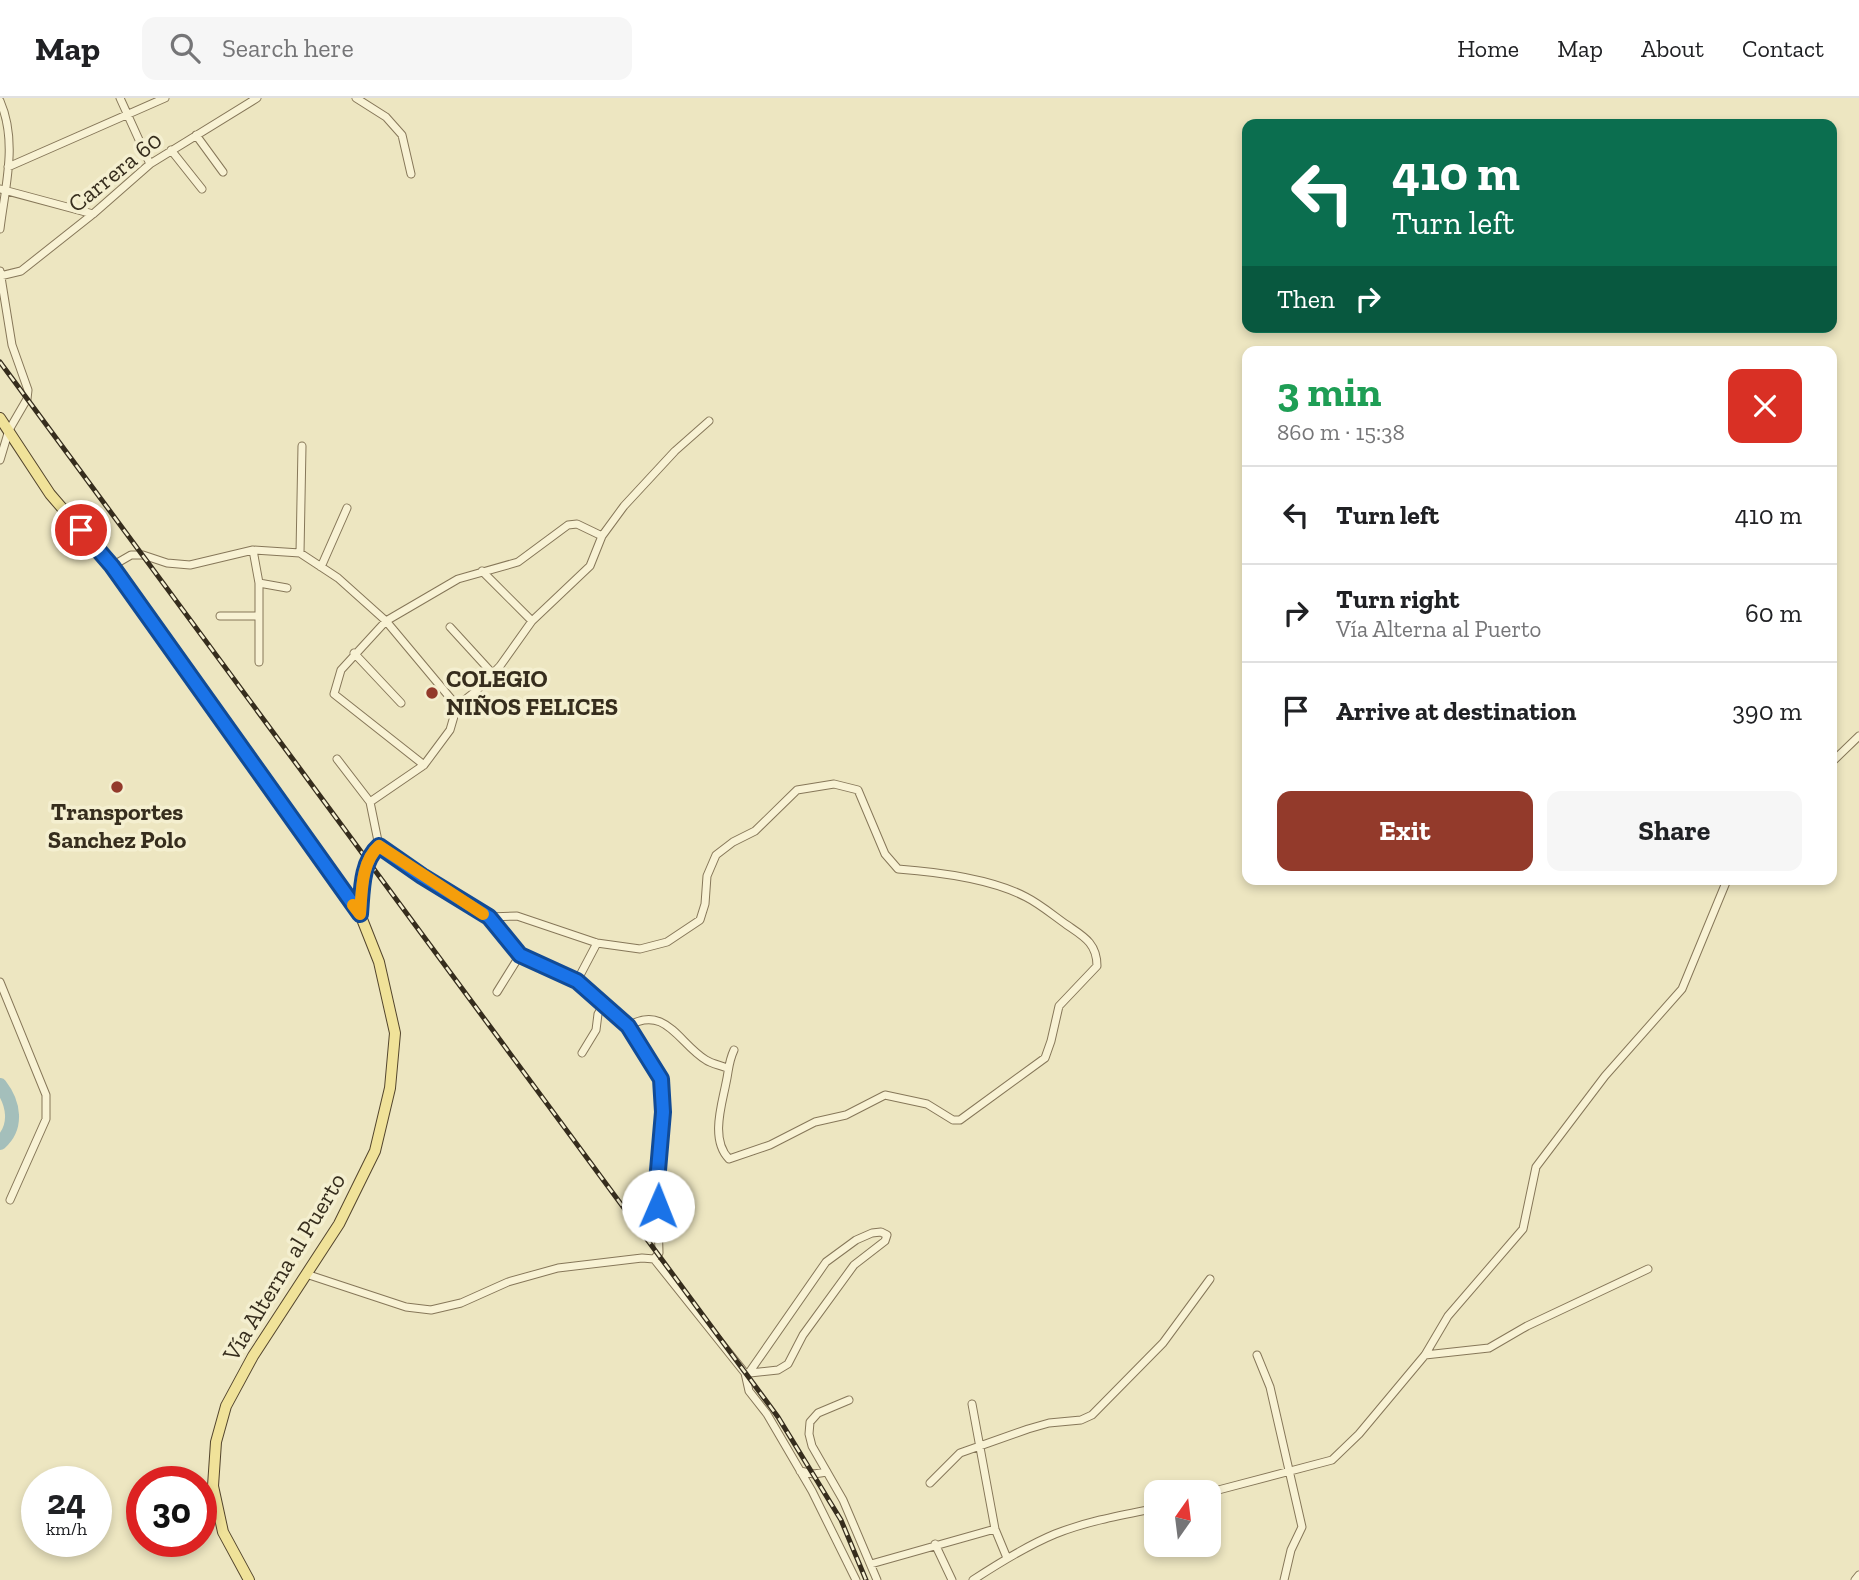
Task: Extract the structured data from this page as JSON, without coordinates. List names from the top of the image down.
{
  "streets": {
    "main road": ["Vía Alterna al Puerto"],
    "street": ["Carrera 60"]
  },
  "places": ["COLEGIO NIÑOS FELICES", "Transportes Sanchez Polo"],
  "north": "top",
  "page": {
    "header": "Map",
    "search": "Search here",
    "nav": [
      "Home",
      "Map",
      "About",
      "Contact"
    ],
    "turn": ["410 m", "Turn left"],
    "then": "Then",
    "heading": ["3 min", "860 m · 15:38"],
    "list": [
      {
        "name": "Turn left",
        "value": "410 m"
      },
      {
        "name": "Turn right",
        "note": "Vía Alterna al Puerto",
        "value": "60 m"
      },
      {
        "name": "Arrive at destination",
        "value": "390 m"
      }
    ],
    "buttons": ["Exit", "Share"],
    "speed": "24 km/h",
    "limit": "30"
  }
}
